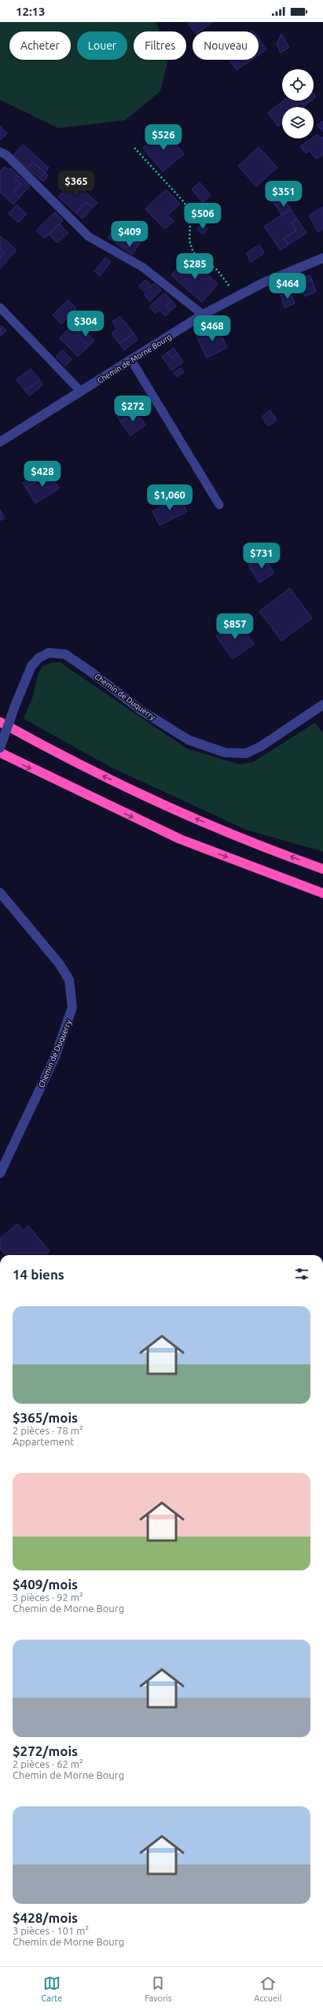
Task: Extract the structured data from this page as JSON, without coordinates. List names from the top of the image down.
{
  "streets": {
    "street": ["Chemin de Morne Bourg", "Chemin de Duquerry"]
  },
  "page": {
    "status": "12:13",
    "chip": [
      "Acheter",
      "Louer",
      "Filtres",
      "Nouveau"
    ],
    "price": [
      "$526",
      "$365",
      "$351",
      "$506",
      "$409",
      "$285",
      "$464",
      "$304",
      "$468",
      "$272",
      "$428",
      "$1,060",
      "$731",
      "$857"
    ],
    "heading": "14 biens",
    "list": [
      {
        "name": "$365/mois",
        "note": "2 pièces · 78 m² · Appartement"
      },
      {
        "name": "$409/mois",
        "note": "3 pièces · 92 m² · Chemin de Morne Bourg"
      },
      {
        "name": "$272/mois",
        "note": "2 pièces · 62 m² · Chemin de Morne Bourg"
      },
      {
        "name": "$428/mois",
        "note": "3 pièces · 101 m² · Chemin de Morne Bourg"
      }
    ],
    "tabs": ["Carte", "Favoris", "Accueil"]
  }
}
